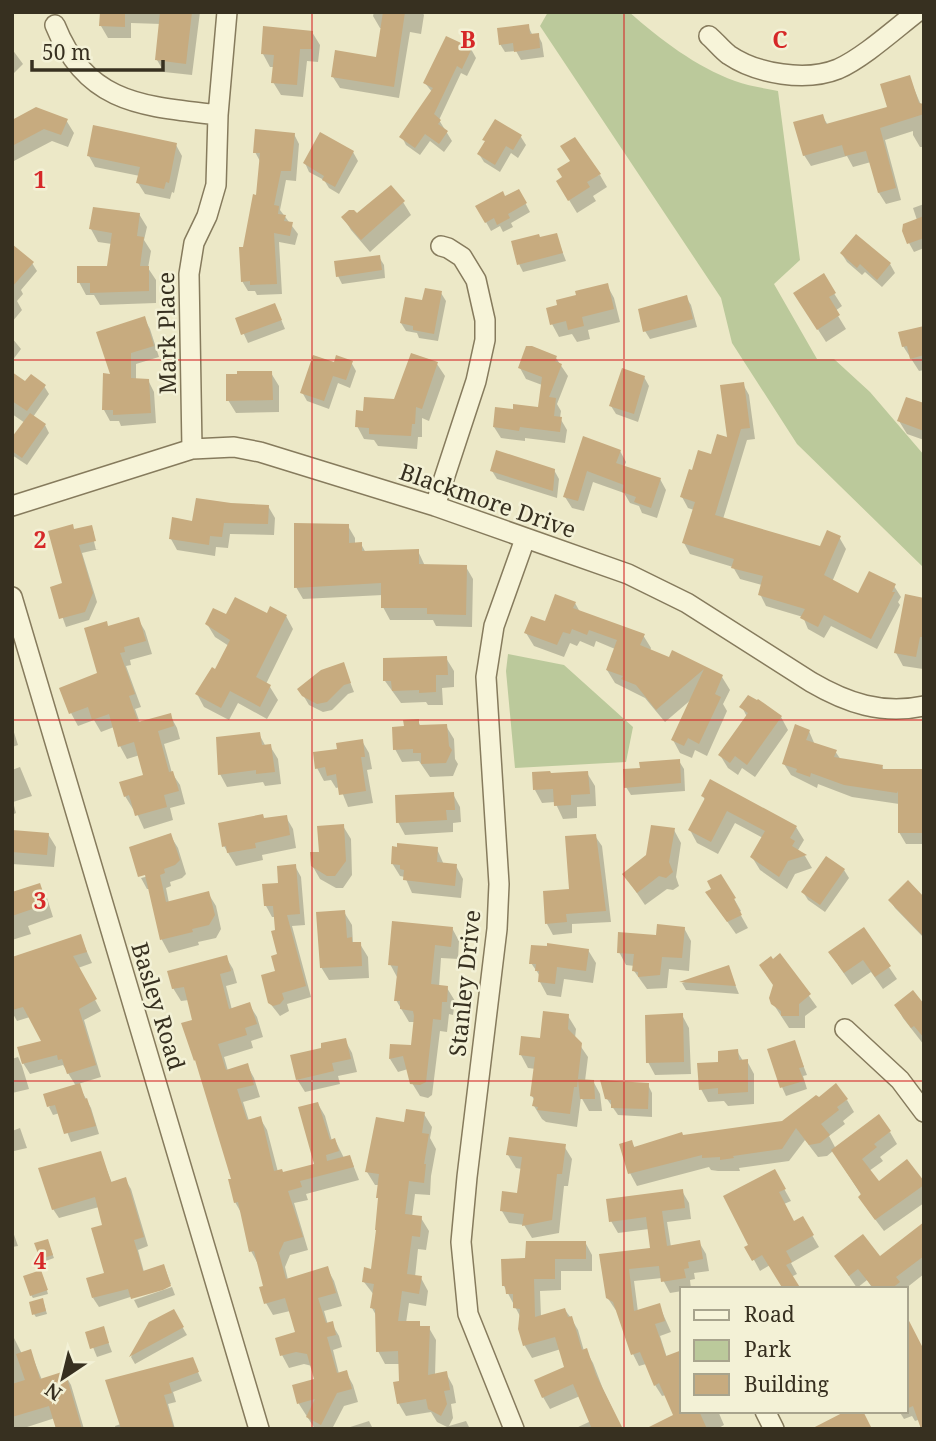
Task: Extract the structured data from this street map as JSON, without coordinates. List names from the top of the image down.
{
  "streets": {
    "street": [
      "Mark Place",
      "Blackmore Drive",
      "Stanley Drive",
      "Basley Road"
    ]
  },
  "crossings": [
    ["Mark Place", "Blackmore Drive"],
    ["Blackmore Drive", "Stanley Drive"]
  ],
  "legend": ["Road", "Park", "Building"],
  "scale_bar": "50 m",
  "north": "bottom left",
  "grid": {
    "columns": ["B", "C"],
    "rows": [
      "1",
      "2",
      "3",
      "4"
    ]
  }
}
